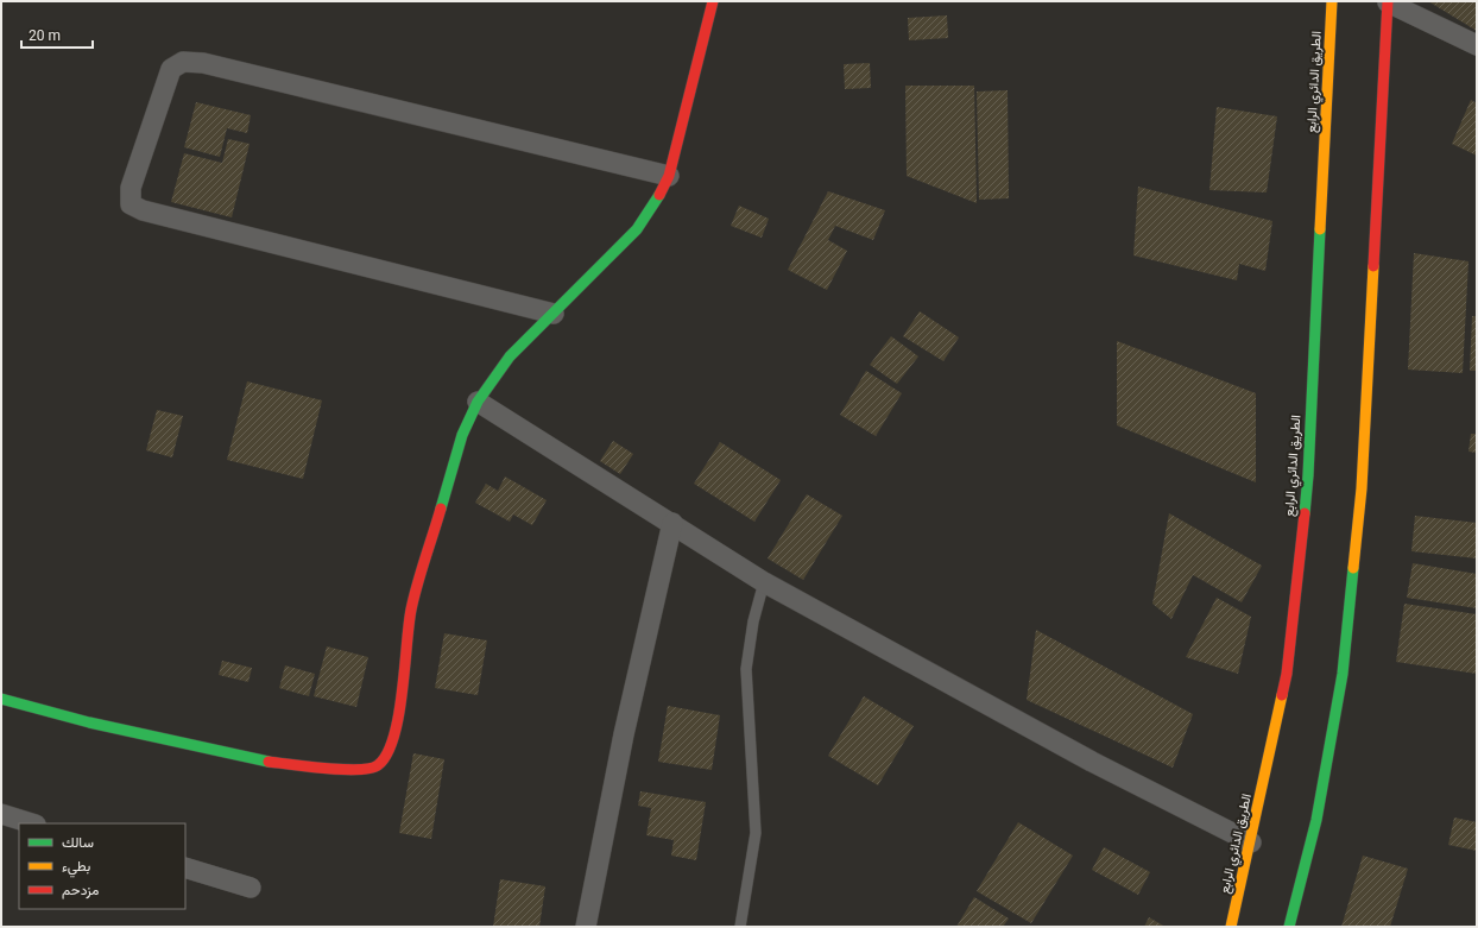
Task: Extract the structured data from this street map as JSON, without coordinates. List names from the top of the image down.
{
  "streets": {
    "main road": ["الطريق الدائري الرابع"]
  },
  "legend": ["سالك", "بطيء", "مزدحم"],
  "scale_bar": "20 m"
}
